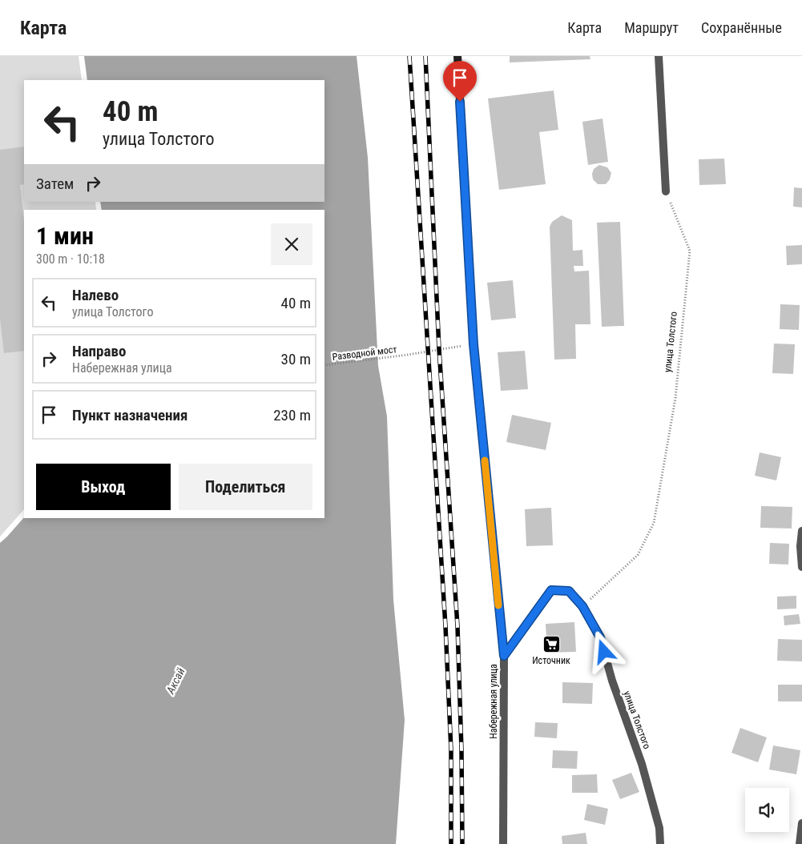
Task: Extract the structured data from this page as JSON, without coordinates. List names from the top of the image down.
{
  "streets": {
    "street": ["улица Толстого", "Набережная улица"],
    "path": ["Разводной мост"]
  },
  "crossings": [
    ["улица Толстого", "Набережная улица"],
    ["Разводной мост", "Набережная улица"]
  ],
  "water": ["Аксай"],
  "places": {
    "supermarket": ["Источник"]
  },
  "page": {
    "header": "Карта",
    "nav": ["Карта", "Маршрут", "Сохранённые"],
    "turn": ["40 m", "улица Толстого"],
    "then": "Затем",
    "heading": ["1 мин", "300 m · 10:18"],
    "list": [
      {
        "name": "Налево",
        "note": "улица Толстого",
        "value": "40 m"
      },
      {
        "name": "Направо",
        "note": "Набережная улица",
        "value": "30 m"
      },
      {
        "name": "Пункт назначения",
        "value": "230 m"
      }
    ],
    "buttons": ["Выход", "Поделиться"]
  }
}
